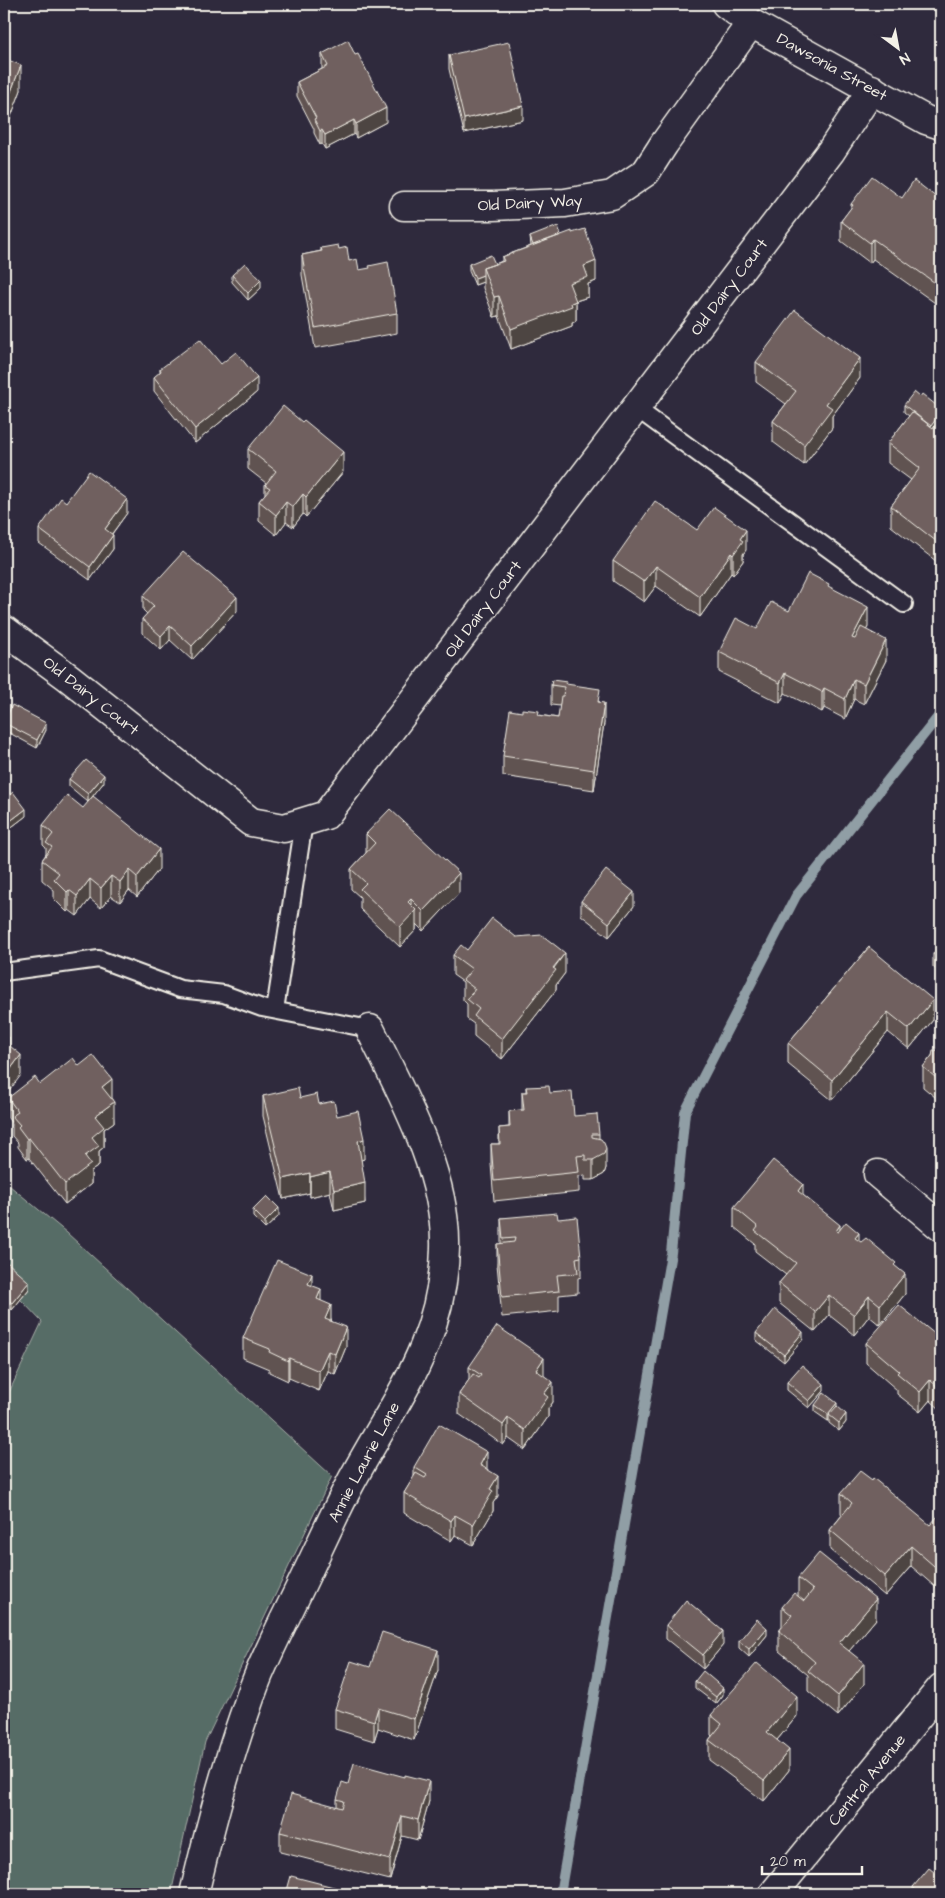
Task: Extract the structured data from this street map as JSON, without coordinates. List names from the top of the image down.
{
  "streets": {
    "street": [
      "Dawsonia Street",
      "Old Dairy Way",
      "Old Dairy Court",
      "Annie Laurie Lane",
      "Central Avenue"
    ]
  },
  "crossings": [
    ["Dawsonia Street", "Old Dairy Way"],
    ["Dawsonia Street", "Old Dairy Court"]
  ],
  "scale_bar": "20 m",
  "north": "bottom right"
}
